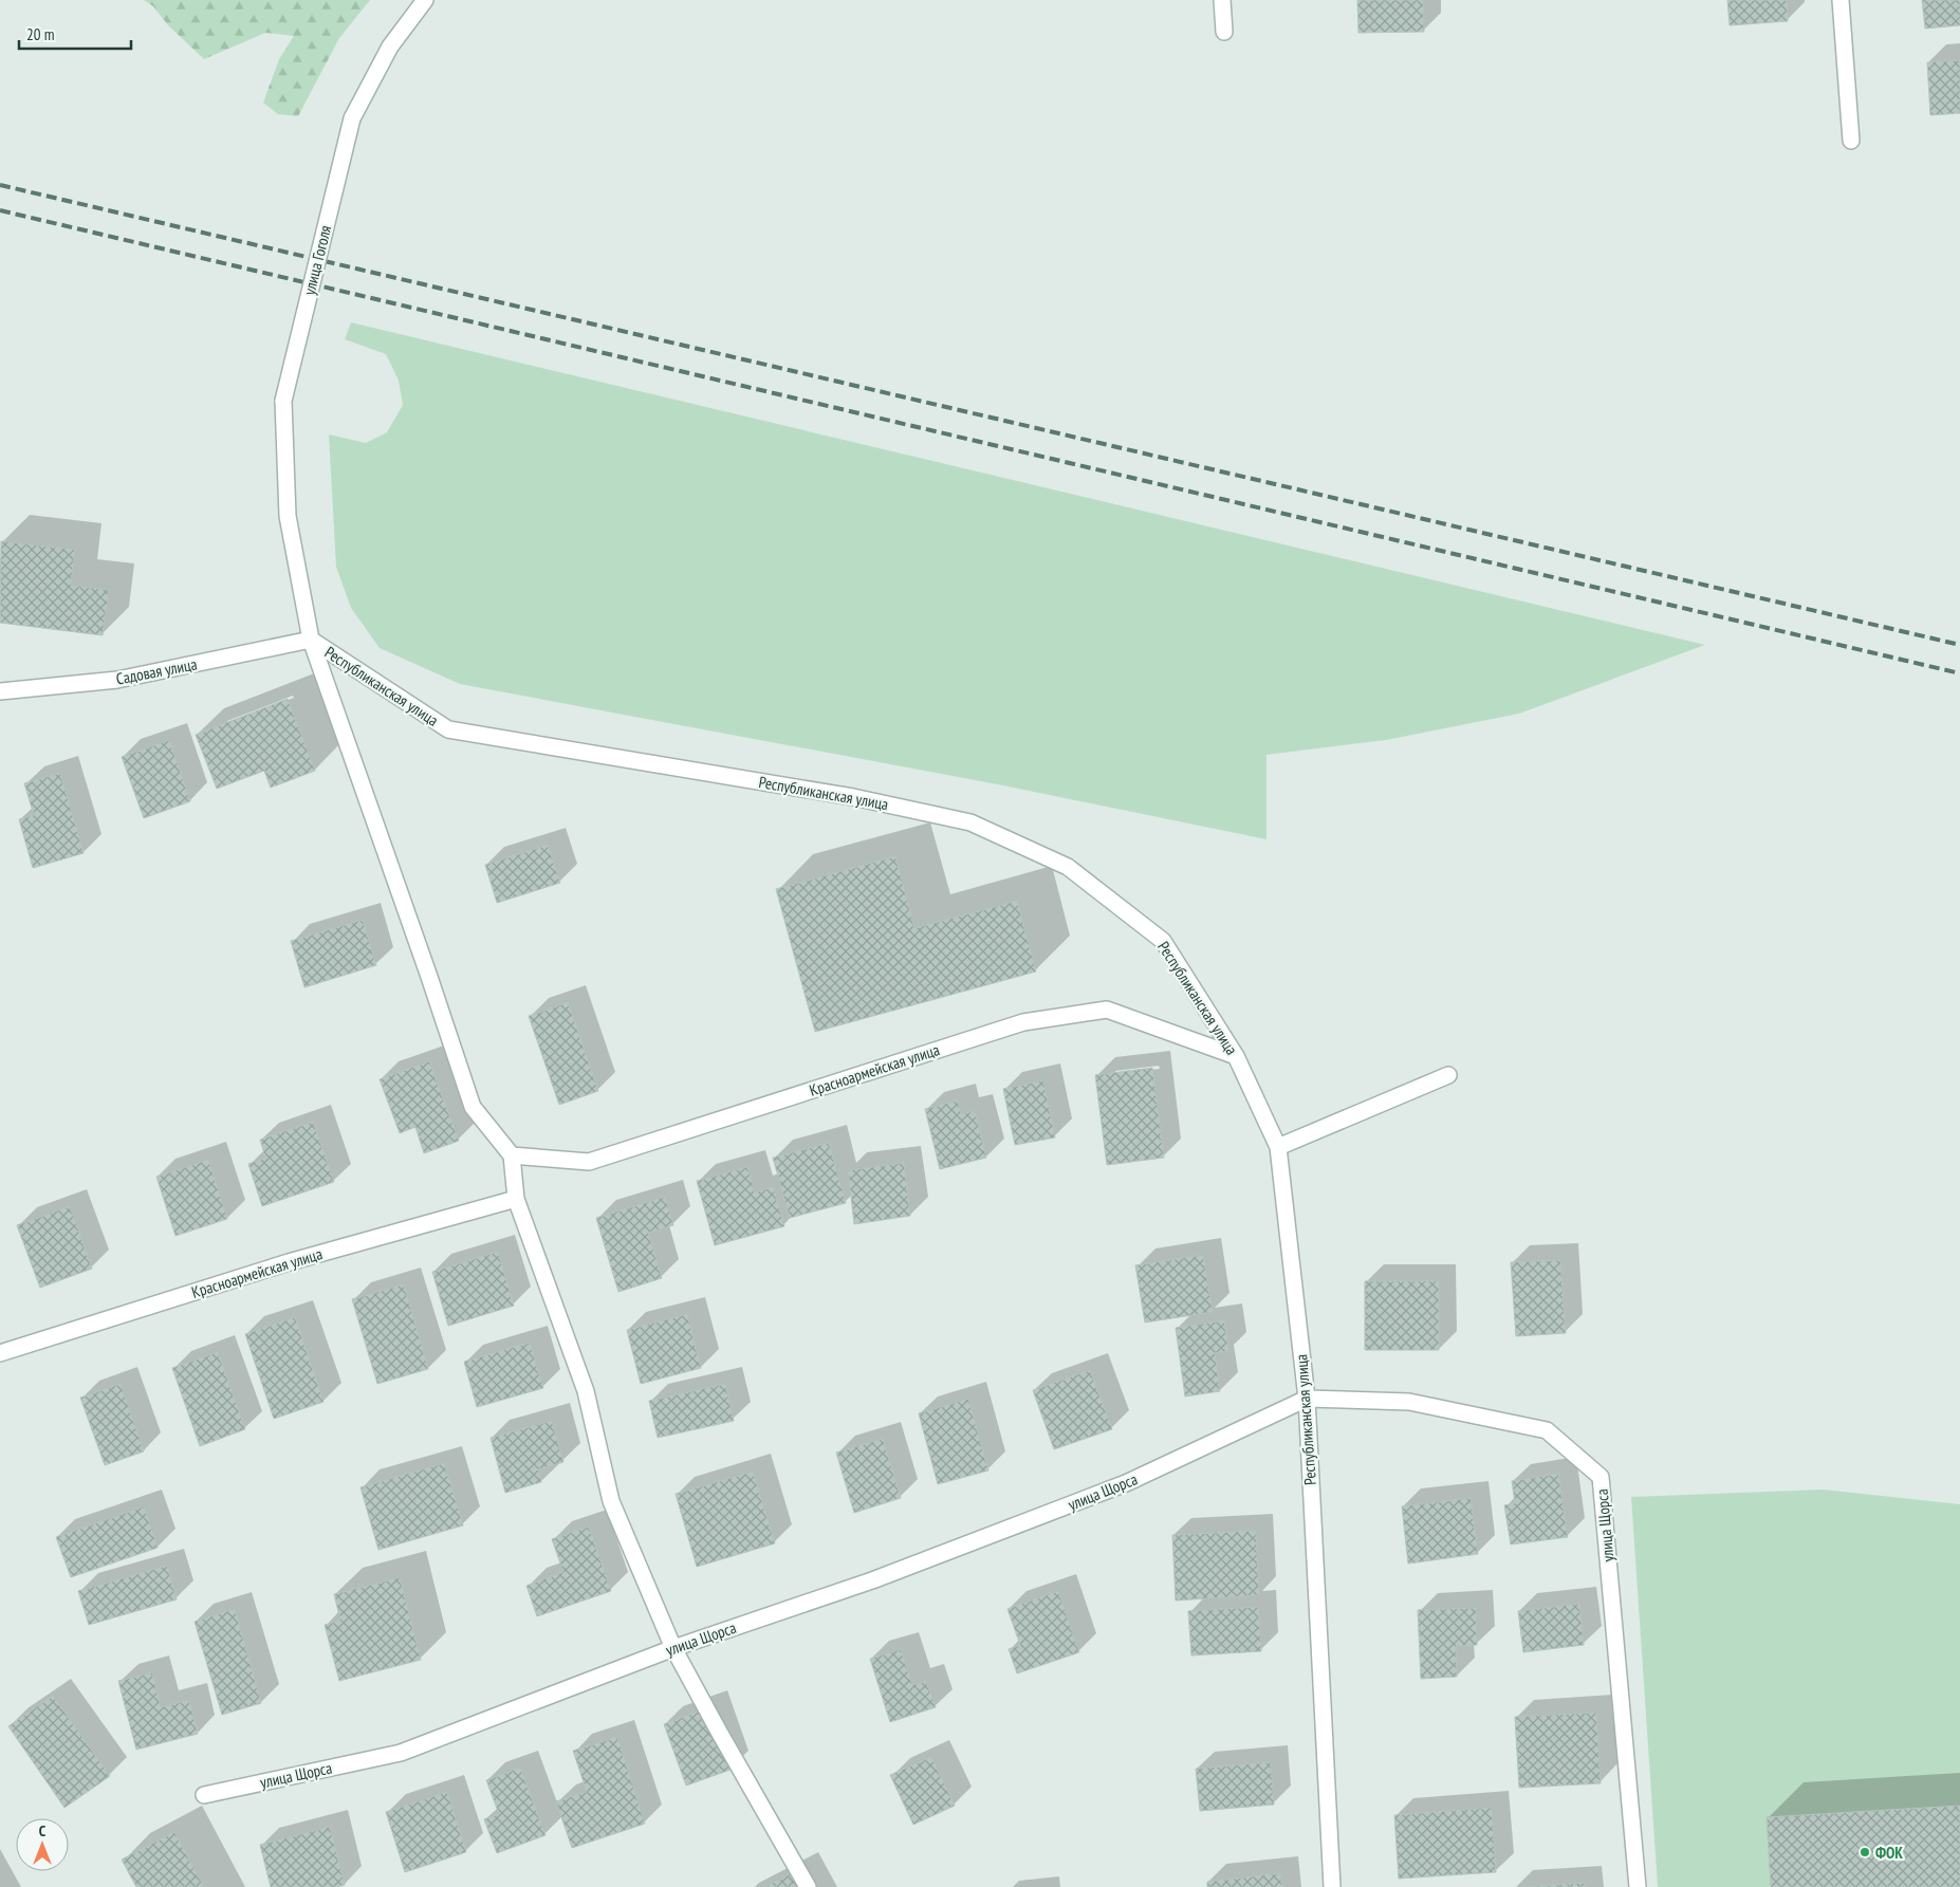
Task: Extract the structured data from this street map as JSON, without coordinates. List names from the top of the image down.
{
  "streets": {
    "street": [
      "улица Гоголя",
      "Садовая улица",
      "Республиканская улица",
      "Красноармейская улица",
      "улица Щорса"
    ]
  },
  "crossings": [
    ["улица Гоголя", "Республиканская улица"],
    ["Садовая улица", "Республиканская улица"],
    ["Республиканская улица", "Красноармейская улица"],
    ["Республиканская улица", "улица Щорса"]
  ],
  "places": ["ФОК"],
  "scale_bar": "20 m",
  "north": "top"
}
